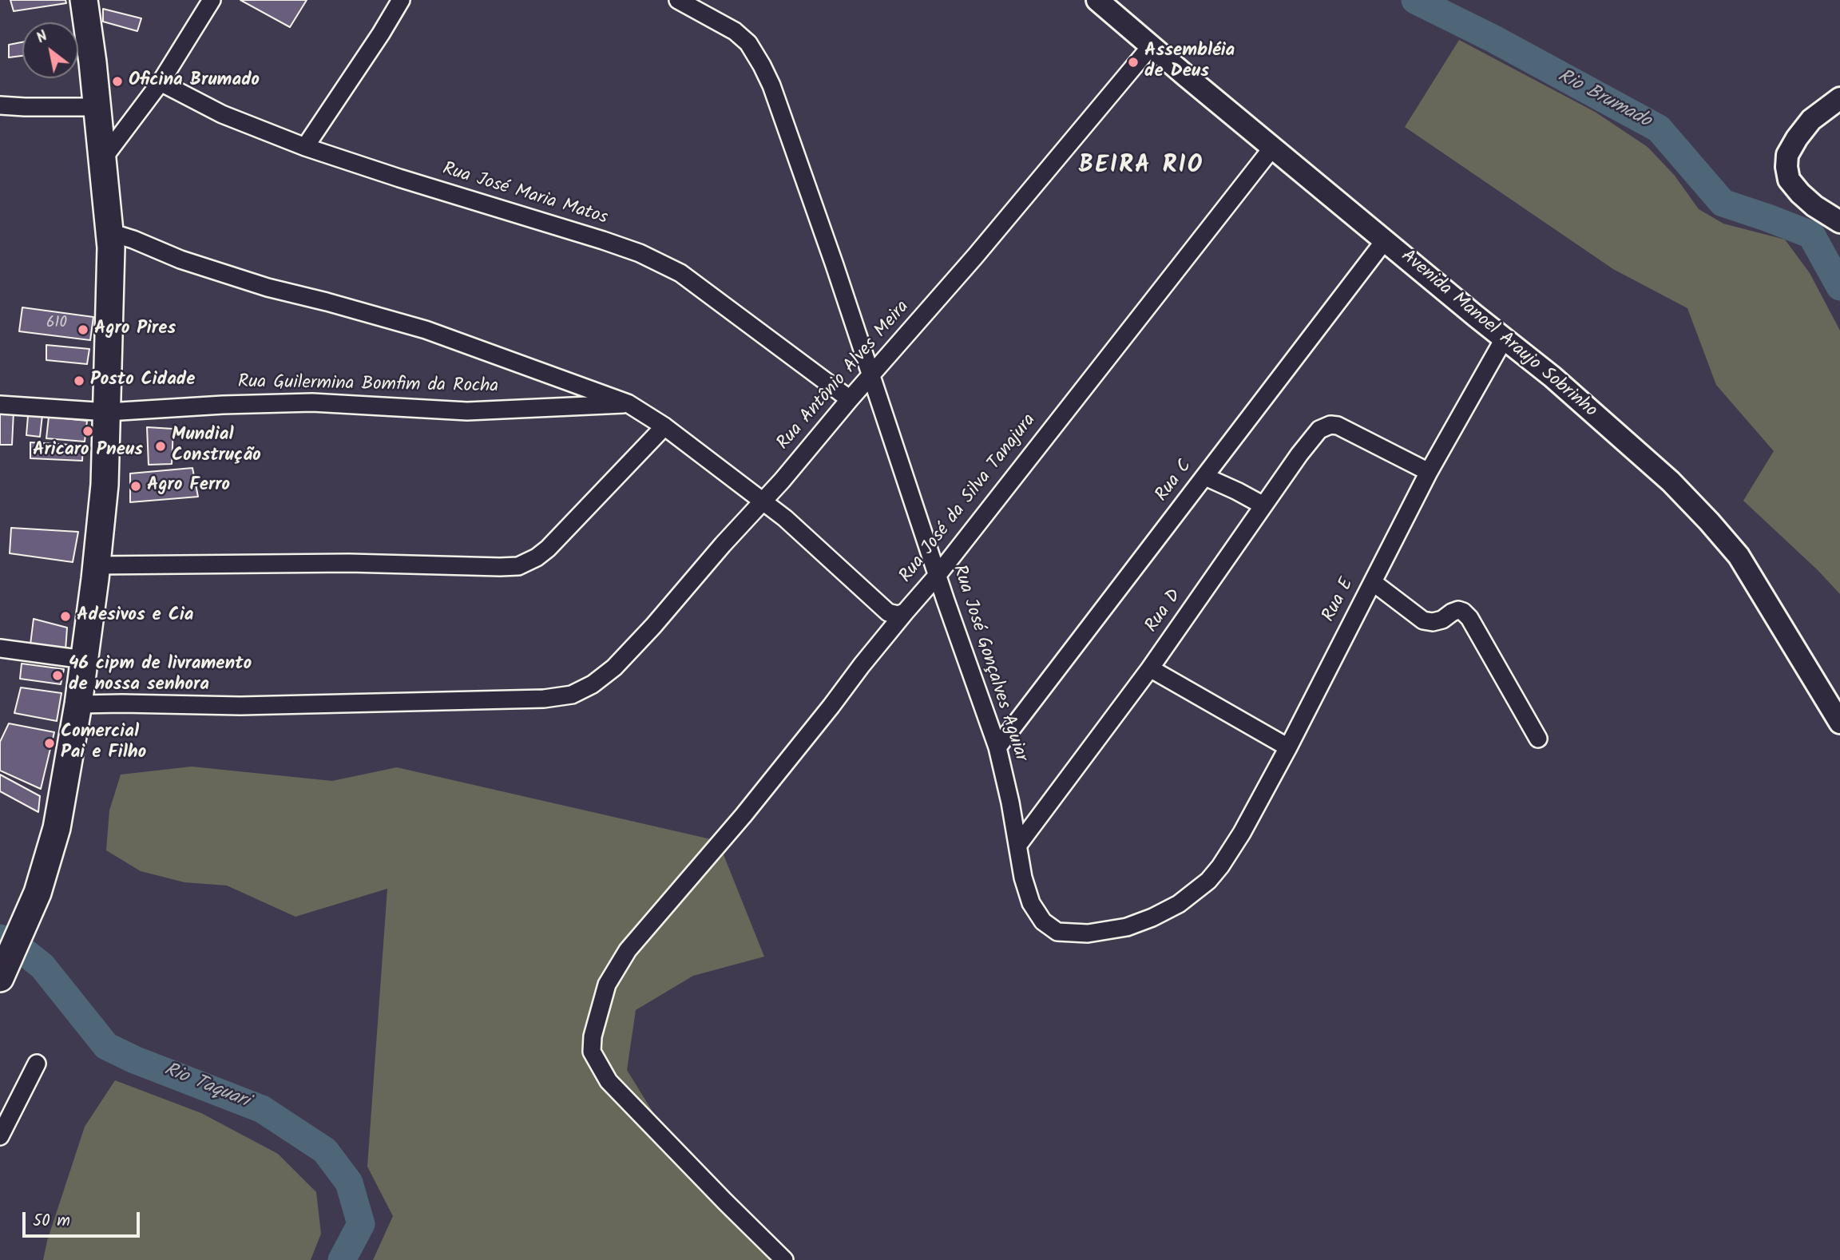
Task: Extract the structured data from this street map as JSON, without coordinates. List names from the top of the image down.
{
  "streets": {
    "street": [
      "Rua José Maria Matos",
      "Avenida Manoel Araujo Sobrinho",
      "Rua Antônio Alves Meira",
      "Rua Guilermina Bomfim da Rocha",
      "Rua C",
      "Rua José da Silva Tanajura",
      "Rua E",
      "Rua D",
      "Rua José Gonçalves Aguiar"
    ]
  },
  "crossings": [
    ["Rua José Maria Matos", "Rua Antônio Alves Meira"],
    ["Avenida Manoel Araujo Sobrinho", "Rua Antônio Alves Meira"],
    ["Avenida Manoel Araujo Sobrinho", "Rua C"],
    ["Avenida Manoel Araujo Sobrinho", "Rua José da Silva Tanajura"],
    ["Avenida Manoel Araujo Sobrinho", "Rua E"],
    ["Rua Antônio Alves Meira", "Rua José Gonçalves Aguiar"],
    ["Rua C", "Rua José Gonçalves Aguiar"],
    ["Rua José da Silva Tanajura", "Rua José Gonçalves Aguiar"],
    ["Rua E", "Rua D"],
    ["Rua E", "Rua José Gonçalves Aguiar"],
    ["Rua D", "Rua José Gonçalves Aguiar"]
  ],
  "districts": ["BEIRA RIO"],
  "water": ["Rio Brumado", "Rio Taquari"],
  "places": [
    "Assembléia de Deus",
    "Oficina Brumado",
    "Agro Pires",
    "Posto Cidade",
    "Aricaro Pneus",
    "Mundial Construção",
    "Agro Ferro",
    "Adesivos e Cia",
    "46 cipm de livramento de nossa senhora",
    "Comercial Pai e Filho"
  ],
  "house_numbers": ["610"],
  "scale_bar": "50 m",
  "north": "top left"
}
